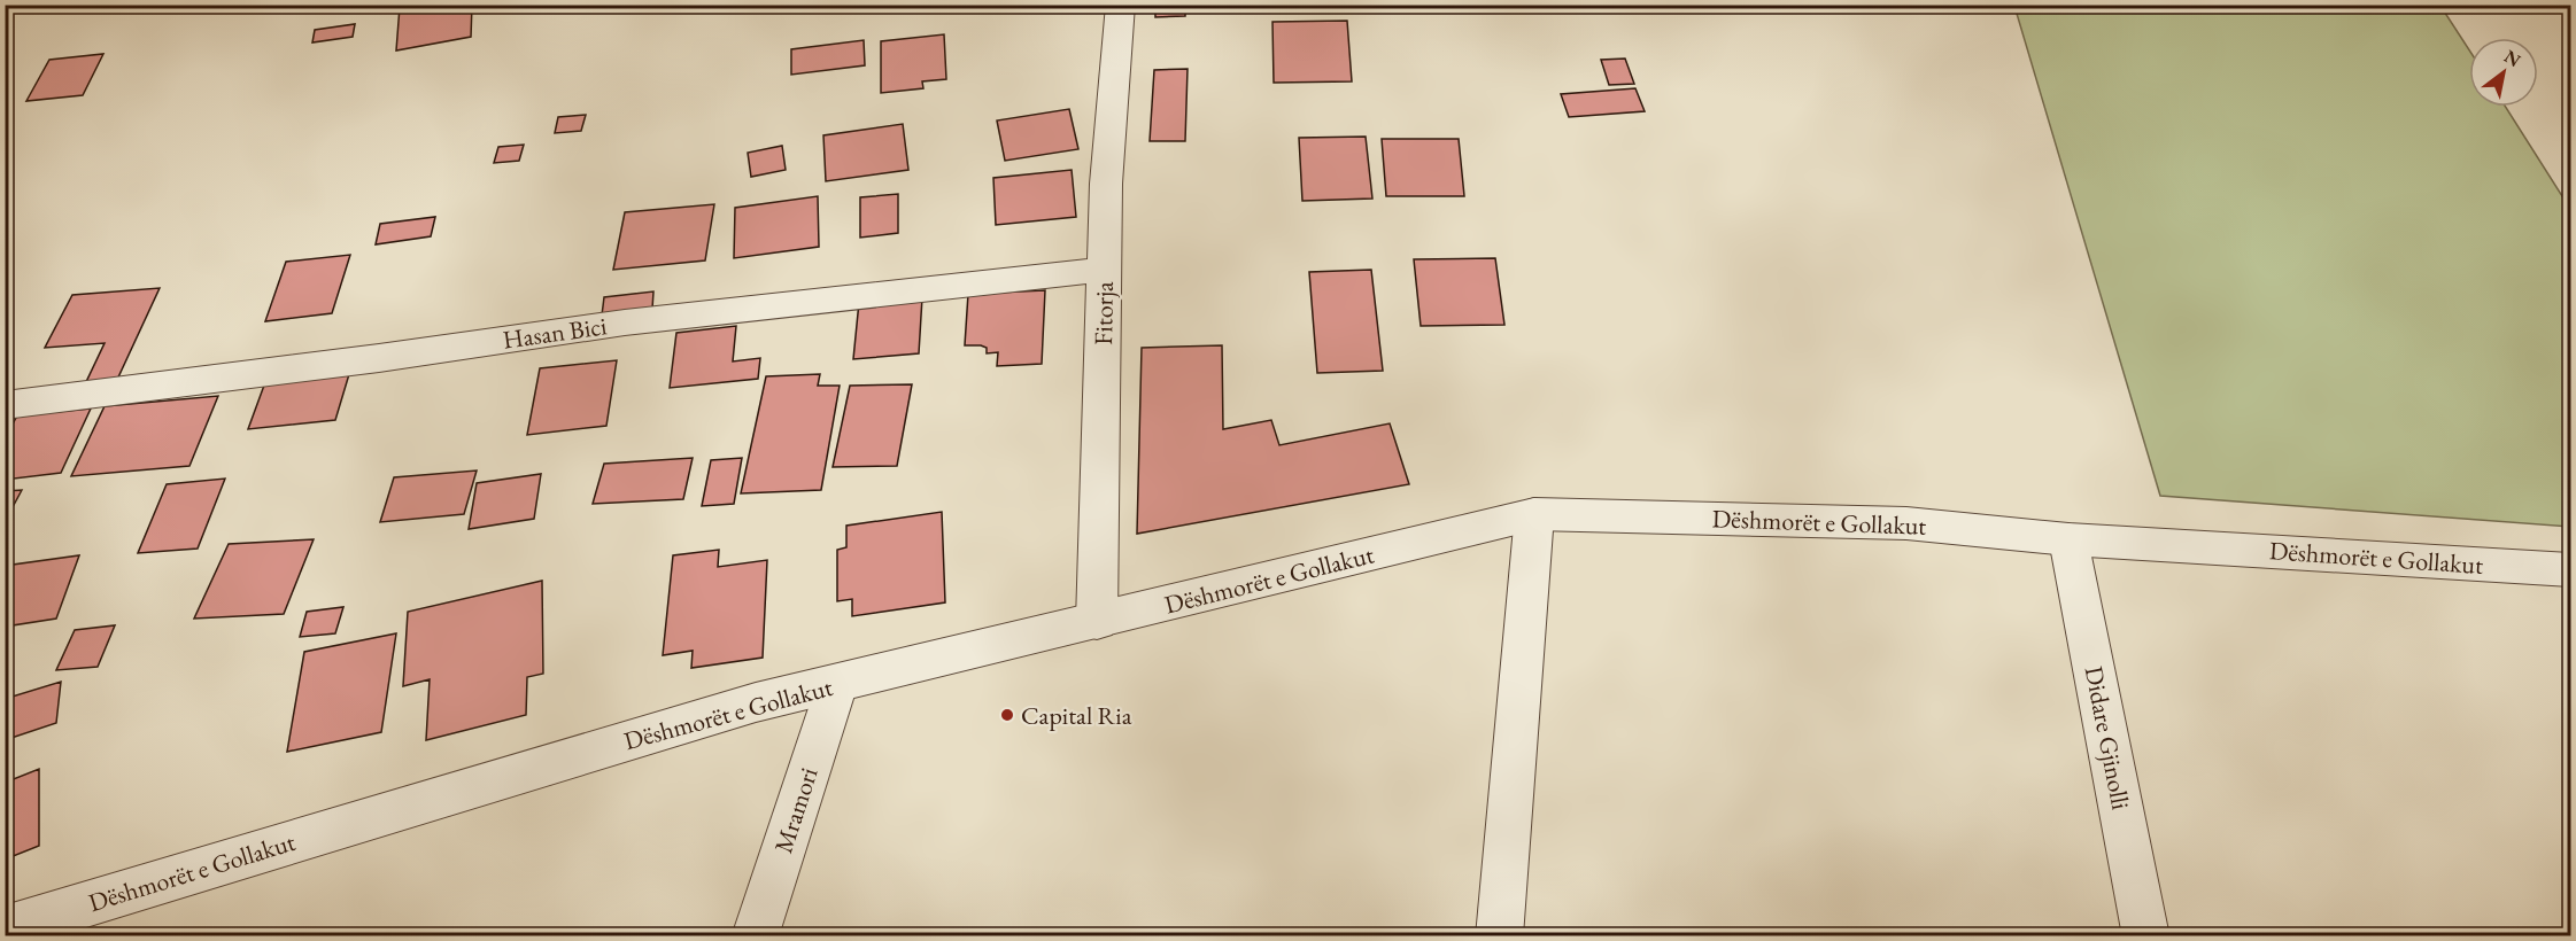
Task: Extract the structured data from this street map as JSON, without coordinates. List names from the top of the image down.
{
  "streets": {
    "street": [
      "Fitorja",
      "Hasan Bici",
      "Dëshmorët e Gollakut",
      "Didare Gjinolli",
      "Mramori"
    ]
  },
  "crossings": [
    ["Fitorja", "Hasan Bici"],
    ["Fitorja", "Dëshmorët e Gollakut"],
    ["Dëshmorët e Gollakut", "Didare Gjinolli"],
    ["Dëshmorët e Gollakut", "Mramori"]
  ],
  "places": ["Capital Ria"],
  "north": "top right"
}
